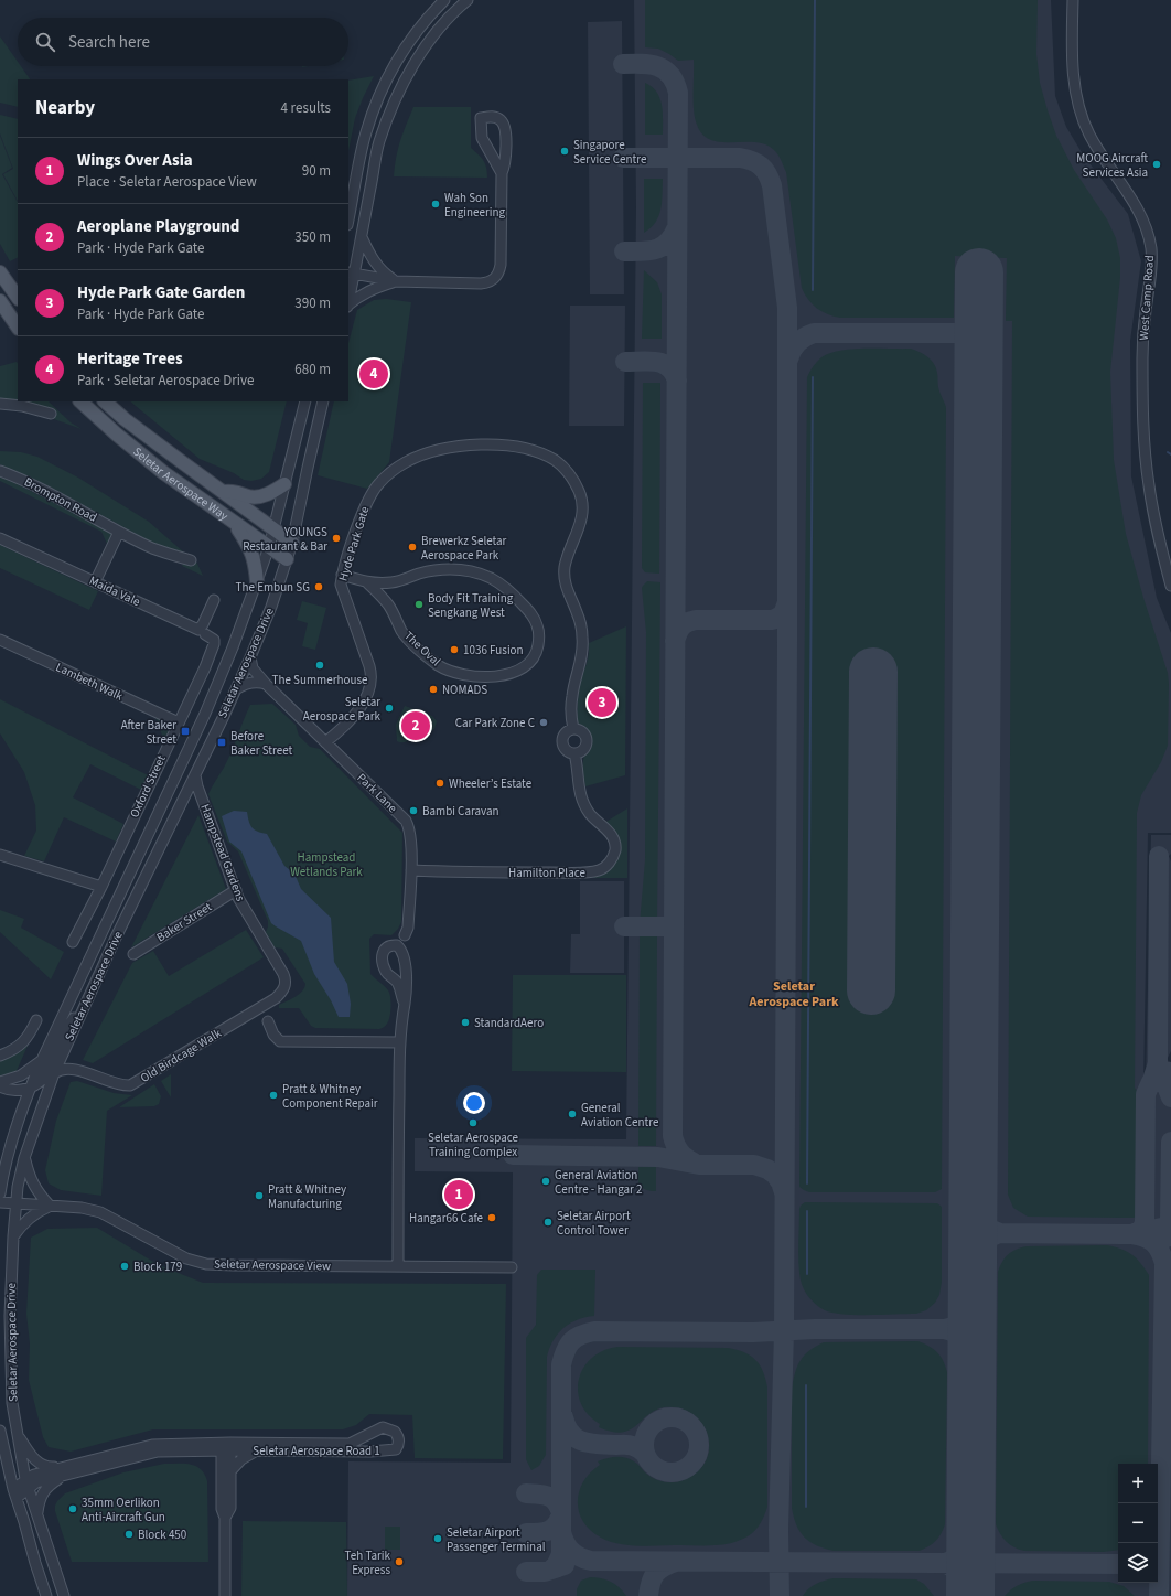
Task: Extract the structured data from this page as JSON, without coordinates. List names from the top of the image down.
{
  "streets": {
    "main road": ["Seletar Aerospace Way"],
    "street": [
      "West Camp Road",
      "Brompton Road",
      "Hyde Park Gate",
      "Maida Vale",
      "The Oval",
      "Seletar Aerospace Drive",
      "Lambeth Walk",
      "Oxford Street",
      "Park Lane",
      "Hampstead Gardens",
      "Hamilton Place",
      "Baker Street",
      "Old Birdcage Walk",
      "Seletar Aerospace View",
      "Seletar Aerospace Road 1"
    ]
  },
  "crossings": [
    ["Seletar Aerospace Way", "Seletar Aerospace Drive"],
    ["Hyde Park Gate", "The Oval"],
    ["Hyde Park Gate", "Park Lane"],
    ["Hyde Park Gate", "Hamilton Place"],
    ["Seletar Aerospace Drive", "Park Lane"],
    ["Seletar Aerospace Drive", "Hampstead Gardens"],
    ["Seletar Aerospace Drive", "Old Birdcage Walk"],
    ["Seletar Aerospace Drive", "Seletar Aerospace View"],
    ["Seletar Aerospace Drive", "Seletar Aerospace Road 1"],
    ["Lambeth Walk", "Oxford Street"],
    ["Park Lane", "Hamilton Place"],
    ["Hampstead Gardens", "Baker Street"],
    ["Hampstead Gardens", "Old Birdcage Walk"]
  ],
  "districts": ["Seletar Aerospace Park"],
  "parks": ["Hampstead Wetlands Park"],
  "places": {
    "other": [
      "Singapore Service Centre",
      "MOOG Aircraft Services Asia",
      "Wah Son Engineering",
      "YOUNGS Restaurant & Bar",
      "Brewerkz Seletar Aerospace Park",
      "The Embun SG",
      "Body Fit Training Sengkang West",
      "1036 Fusion",
      "The Summerhouse",
      "NOMADS",
      "Seletar Aerospace Park",
      "Car Park Zone C",
      "Wheeler’s Estate",
      "Bambi Caravan",
      "StandardAero",
      "Pratt & Whitney Component Repair",
      "General Aviation Centre",
      "Seletar Aerospace Training Complex",
      "General Aviation Centre - Hangar 2",
      "Pratt & Whitney Manufacturing",
      "Hangar66 Cafe",
      "Seletar Airport Control Tower",
      "Block 179",
      "35mm Oerlikon Anti-Aircraft Gun",
      "Block 450",
      "Seletar Airport Passenger Terminal",
      "Teh Tarik Express"
    ],
    "transit": ["After Baker Street", "Before Baker Street"]
  },
  "page": {
    "search": "Search here",
    "heading": ["Nearby", "4 results"],
    "list": [
      {
        "mark": "1",
        "name": "Wings Over Asia",
        "note": "Place · Seletar Aerospace View",
        "value": "90 m"
      },
      {
        "mark": "2",
        "name": "Aeroplane Playground",
        "note": "Park · Hyde Park Gate",
        "value": "350 m"
      },
      {
        "mark": "3",
        "name": "Hyde Park Gate Garden",
        "note": "Park · Hyde Park Gate",
        "value": "390 m"
      },
      {
        "mark": "4",
        "name": "Heritage Trees",
        "note": "Park · Seletar Aerospace Drive",
        "value": "680 m"
      }
    ],
    "pins": [
      "4",
      "3",
      "2",
      "1"
    ],
    "map_buttons": ["+", "−"]
  }
}
